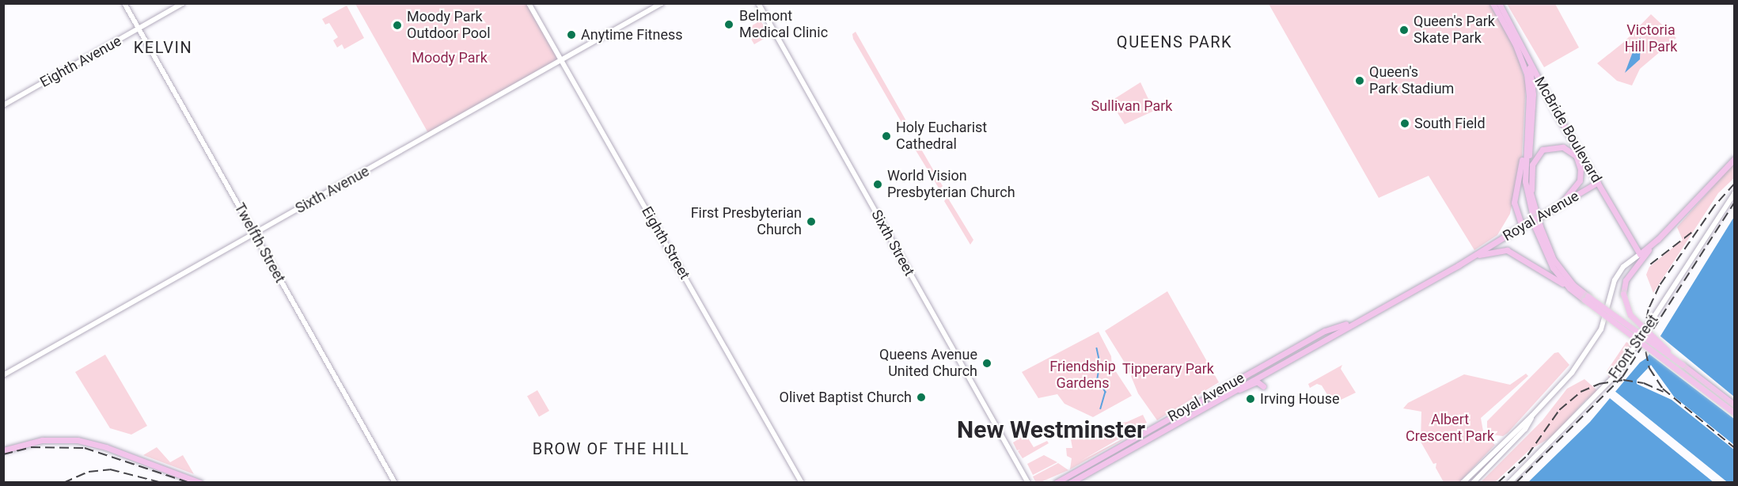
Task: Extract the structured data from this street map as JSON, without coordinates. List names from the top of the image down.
{
  "streets": {
    "main road": ["McBride Boulevard", "Royal Avenue"],
    "street": [
      "Eighth Avenue",
      "Sixth Avenue",
      "Twelfth Street",
      "Eighth Street",
      "Sixth Street",
      "Front Street"
    ]
  },
  "crossings": [
    ["Eighth Avenue", "Twelfth Street"],
    ["McBride Boulevard", "Royal Avenue"],
    ["Sixth Avenue", "Twelfth Street"],
    ["Sixth Avenue", "Eighth Street"]
  ],
  "districts": [
    "QUEENS PARK",
    "KELVIN",
    "New Westminster",
    "BROW OF THE HILL"
  ],
  "parks": [
    "Victoria Hill Park",
    "Moody Park",
    "Sullivan Park",
    "Friendship Gardens",
    "Tipperary Park",
    "Albert Crescent Park"
  ],
  "places": [
    "Belmont Medical Clinic",
    "Moody Park Outdoor Pool",
    "Queen's Park Skate Park",
    "Anytime Fitness",
    "Queen's Park Stadium",
    "South Field",
    "Holy Eucharist Cathedral",
    "World Vision Presbyterian Church",
    "First Presbyterian Church",
    "Queens Avenue United Church",
    "Olivet Baptist Church",
    "Irving House"
  ]
}
